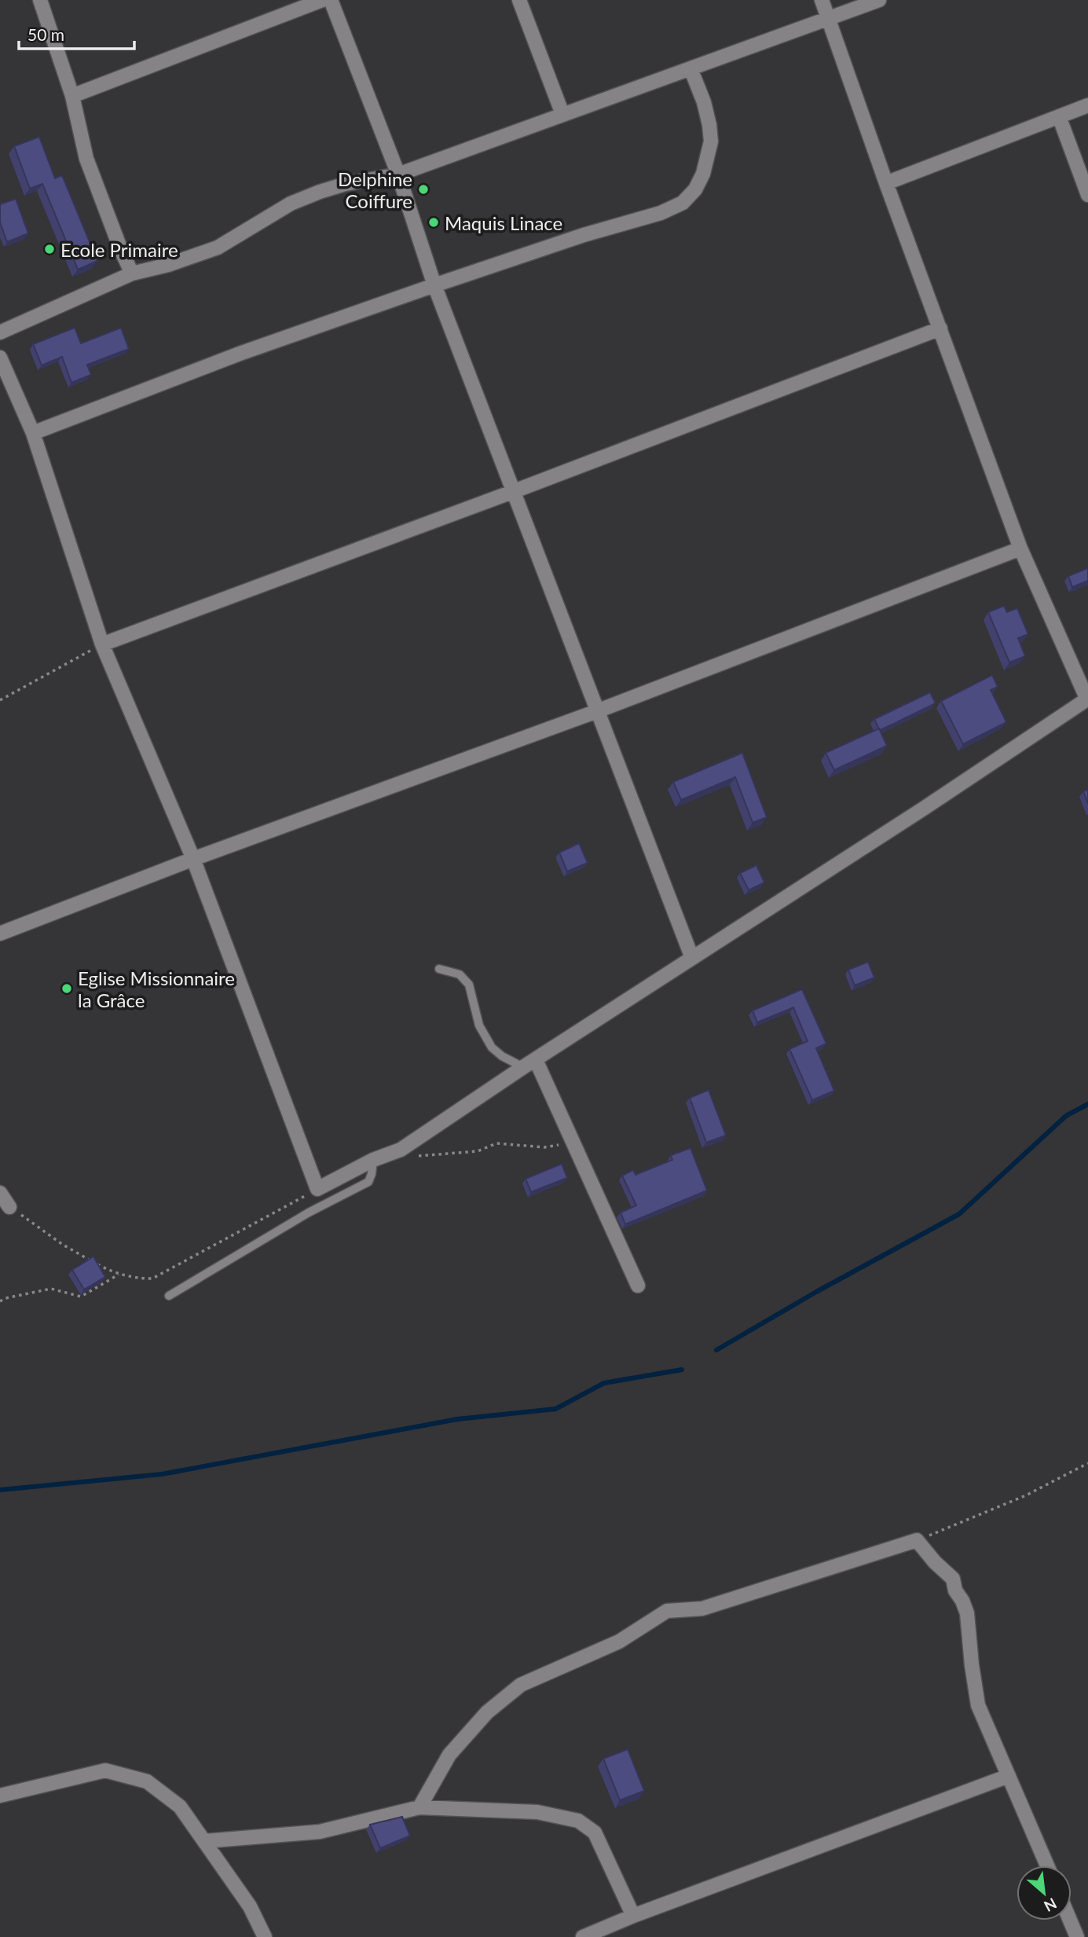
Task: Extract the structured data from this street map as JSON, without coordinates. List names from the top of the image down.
{
  "places": [
    "Delphine Coiffure",
    "Maquis Linace",
    "Ecole Primaire",
    "Eglise Missionnaire la Grâce"
  ],
  "scale_bar": "50 m",
  "north": "bottom right"
}
